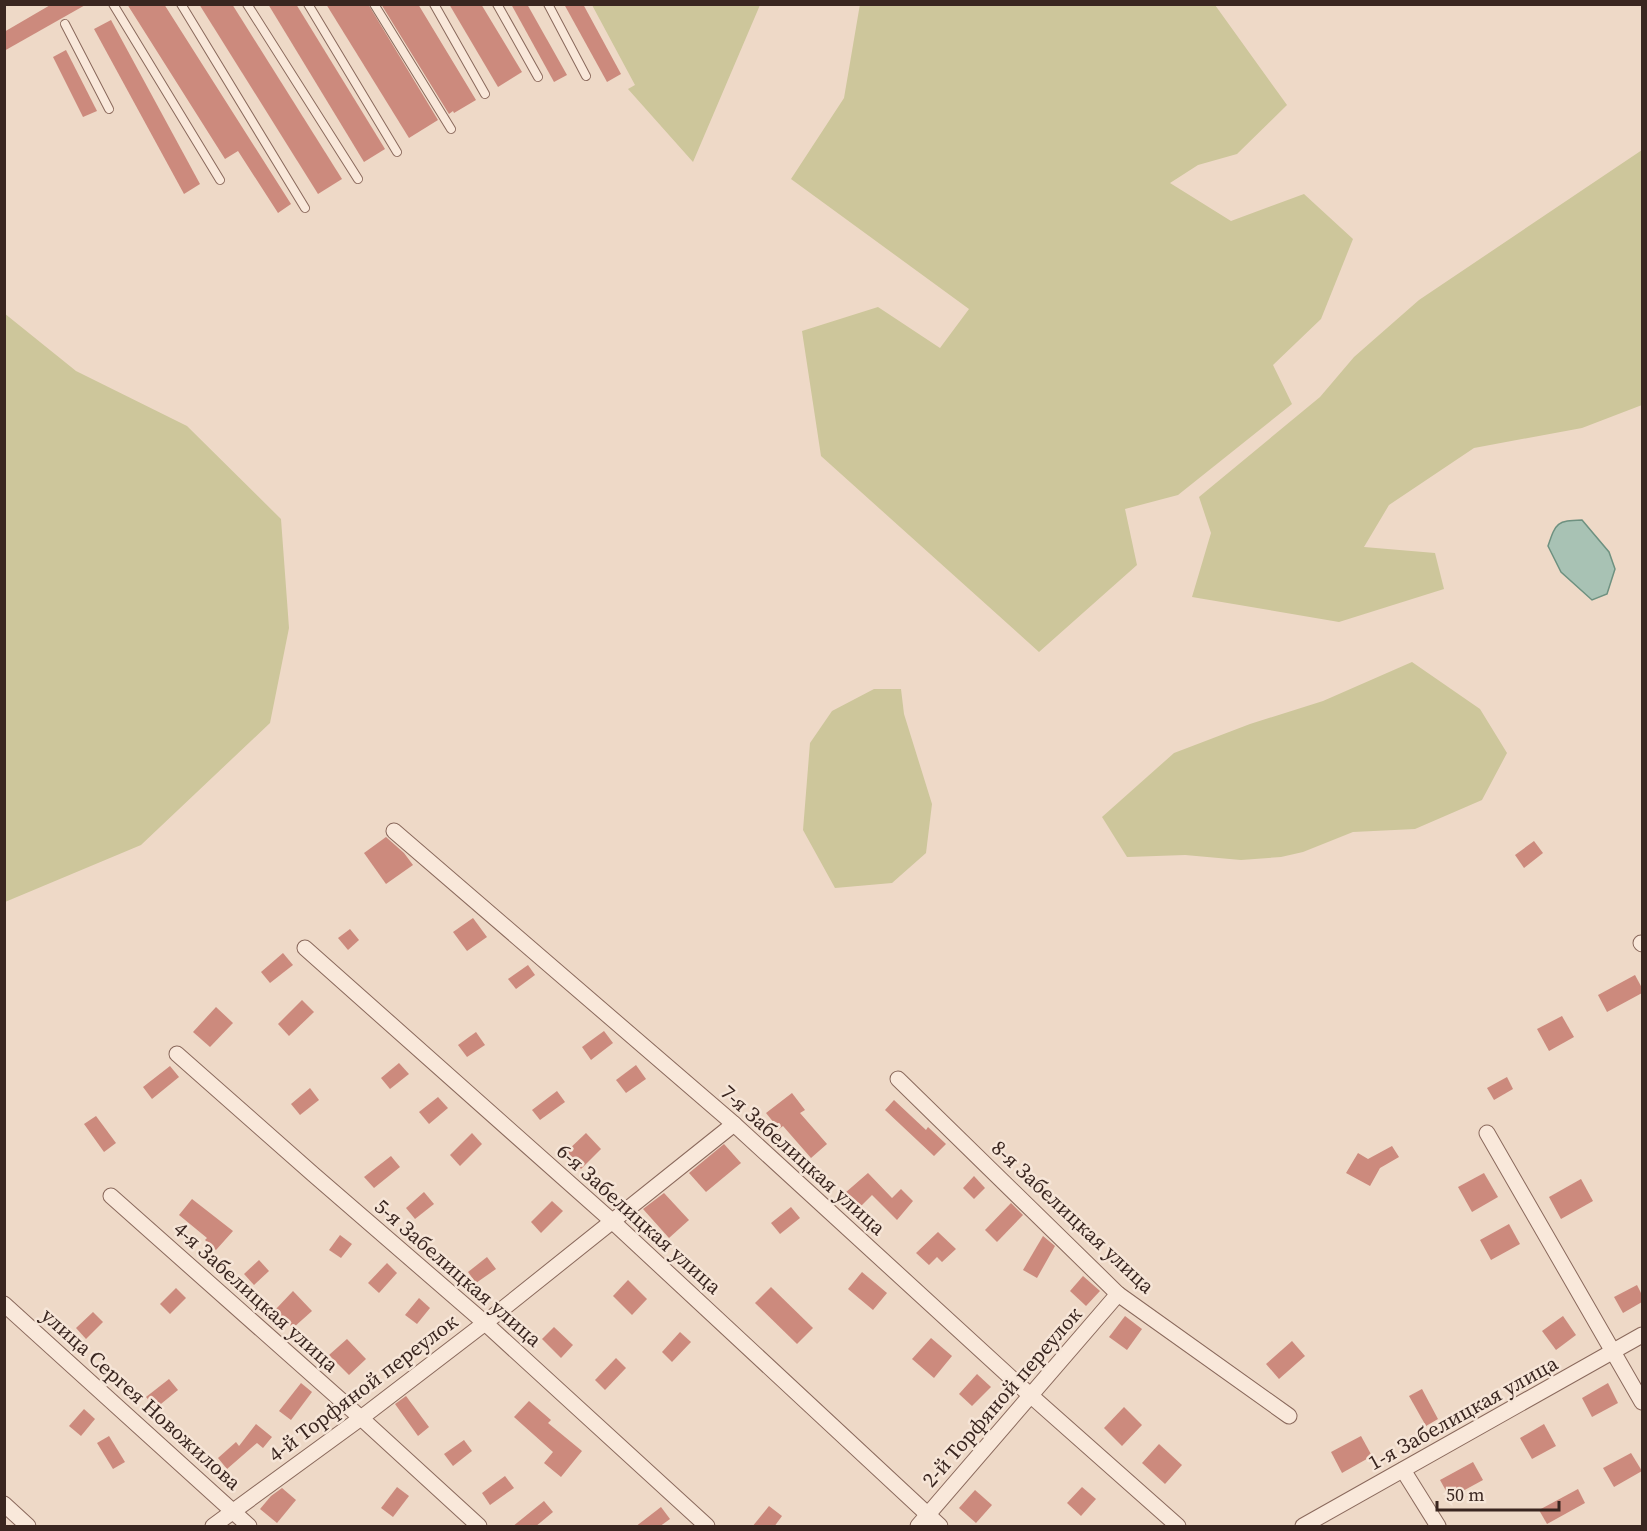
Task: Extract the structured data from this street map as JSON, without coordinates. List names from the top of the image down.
{
  "streets": {
    "street": [
      "7-я Забелицкая улица",
      "8-я Забелицкая улица",
      "6-я Забелицкая улица",
      "5-я Забелицкая улица",
      "4-я Забелицкая улица",
      "4-й Торфяной переулок",
      "2-й Торфяной переулок",
      "улица Сергея Новожилова",
      "1-я Забелицкая улица"
    ]
  },
  "crossings": [
    ["7-я Забелицкая улица", "4-й Торфяной переулок"],
    ["7-я Забелицкая улица", "2-й Торфяной переулок"],
    ["8-я Забелицкая улица", "2-й Торфяной переулок"],
    ["6-я Забелицкая улица", "4-й Торфяной переулок"],
    ["6-я Забелицкая улица", "2-й Торфяной переулок"],
    ["5-я Забелицкая улица", "4-й Торфяной переулок"],
    ["4-я Забелицкая улица", "4-й Торфяной переулок"],
    ["4-й Торфяной переулок", "улица Сергея Новожилова"]
  ],
  "scale_bar": "50 m"
}
